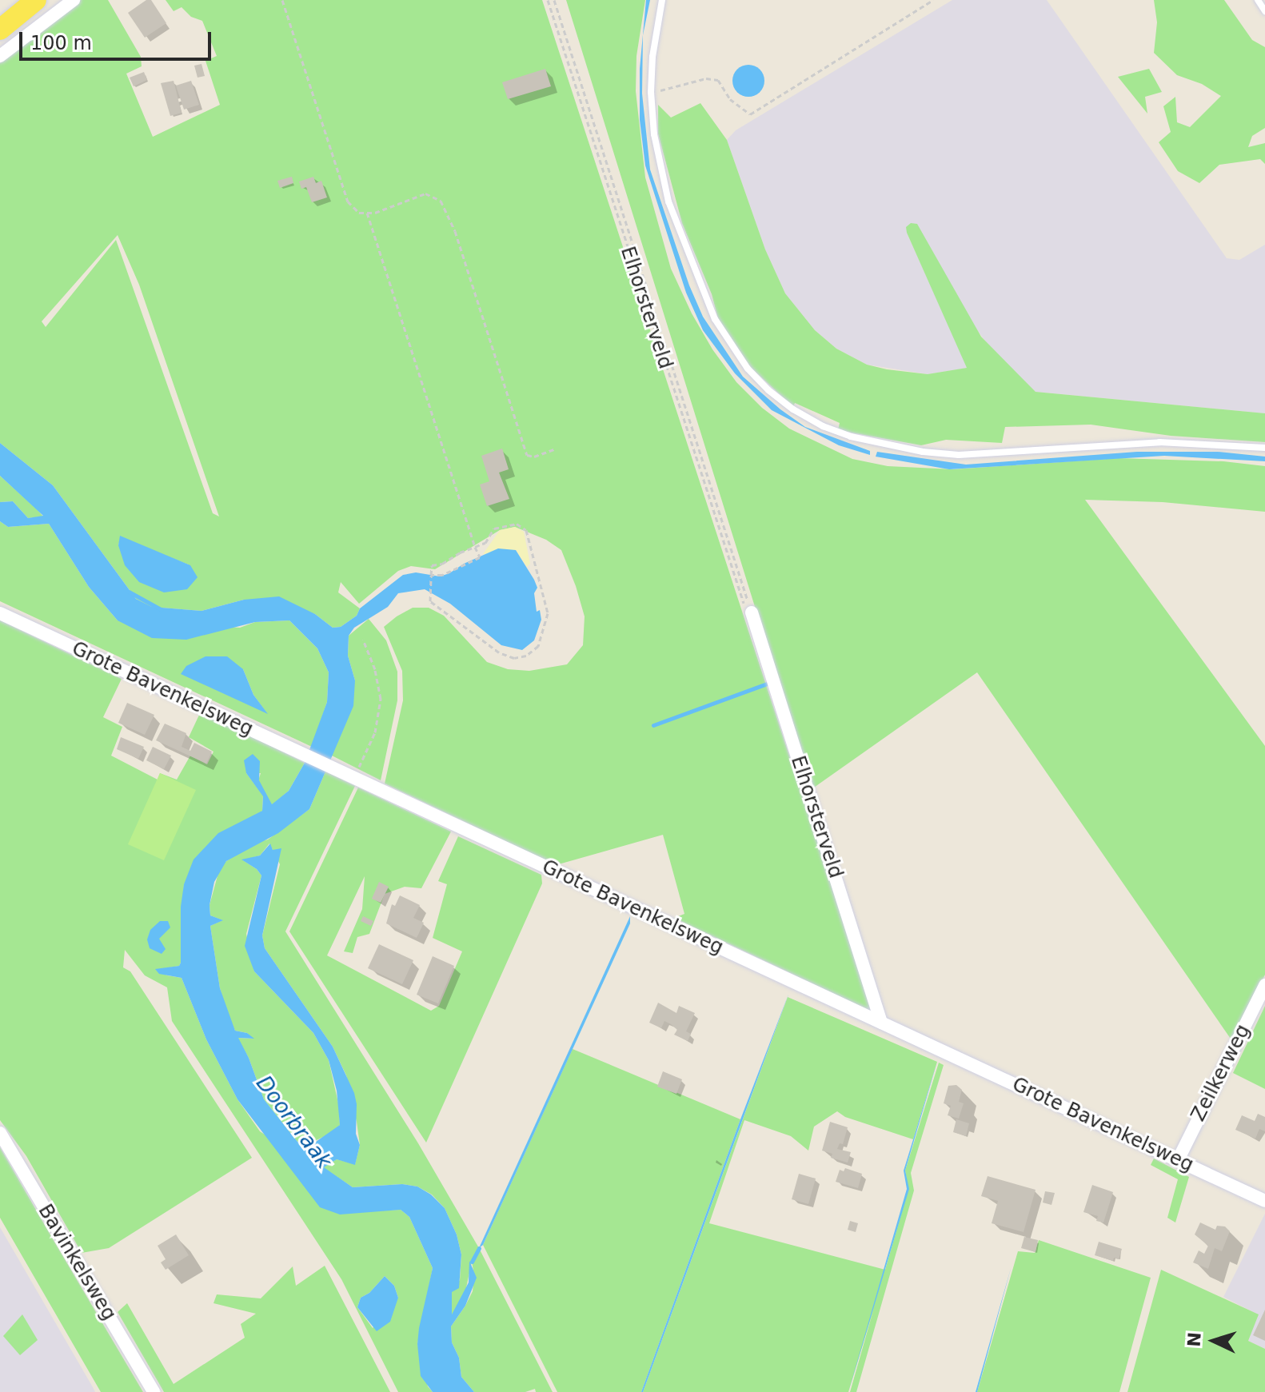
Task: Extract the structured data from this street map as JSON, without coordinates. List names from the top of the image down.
{
  "streets": {
    "street": [
      "Elhorsterveld",
      "Grote Bavenkelsweg",
      "Zeilkerweg",
      "Bavinkelsweg"
    ]
  },
  "crossings": [
    ["Elhorsterveld", "Grote Bavenkelsweg"],
    ["Grote Bavenkelsweg", "Zeilkerweg"]
  ],
  "water": ["Doorbraak"],
  "scale_bar": "100 m",
  "north": "left"
}
